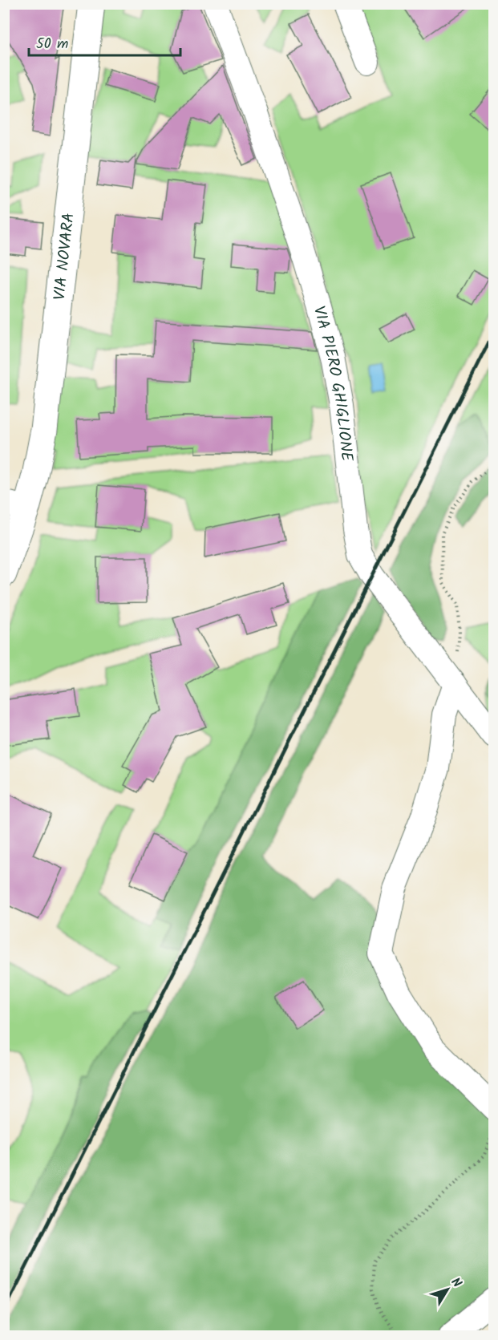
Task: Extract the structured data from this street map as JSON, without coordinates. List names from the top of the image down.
{
  "streets": {
    "main road": ["VIA NOVARA"],
    "street": ["VIA PIERO GHIGLIONE"]
  },
  "scale_bar": "50 m",
  "north": "top right"
}
